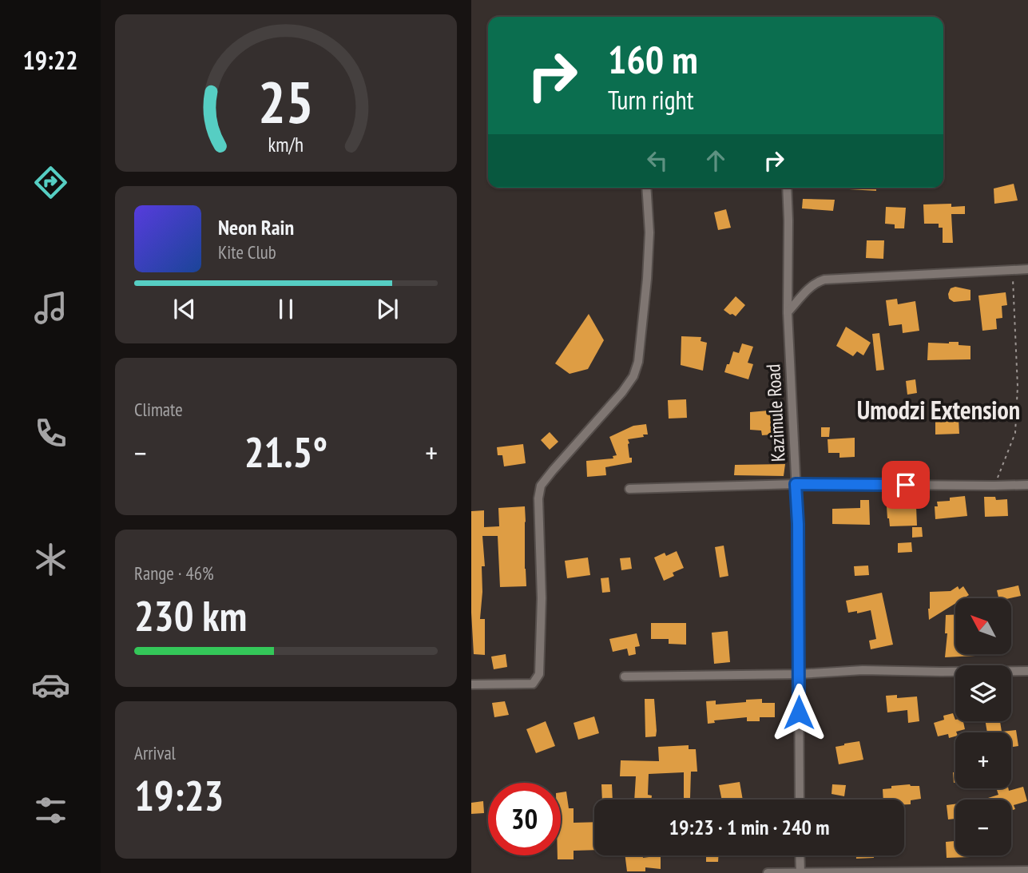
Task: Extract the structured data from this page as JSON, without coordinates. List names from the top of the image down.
{
  "streets": {
    "street": ["Kazimule Road"]
  },
  "districts": ["Umodzi Extension"],
  "north": "top left",
  "page": {
    "tabs": "19:22",
    "turn": ["160 m", "Turn right"],
    "song": ["Neon Rain", "Kite Club"],
    "tile": [
      "Climate",
      ["Range · 46%", "230 km"],
      ["Arrival", "19:23"]
    ],
    "heat": ["−", "21.5°", "+"],
    "map_buttons": ["+", "−"],
    "limit": "30",
    "trip": "19:23 · 1 min · 240 m",
    "gauge": ["25", "km/h"]
  }
}
